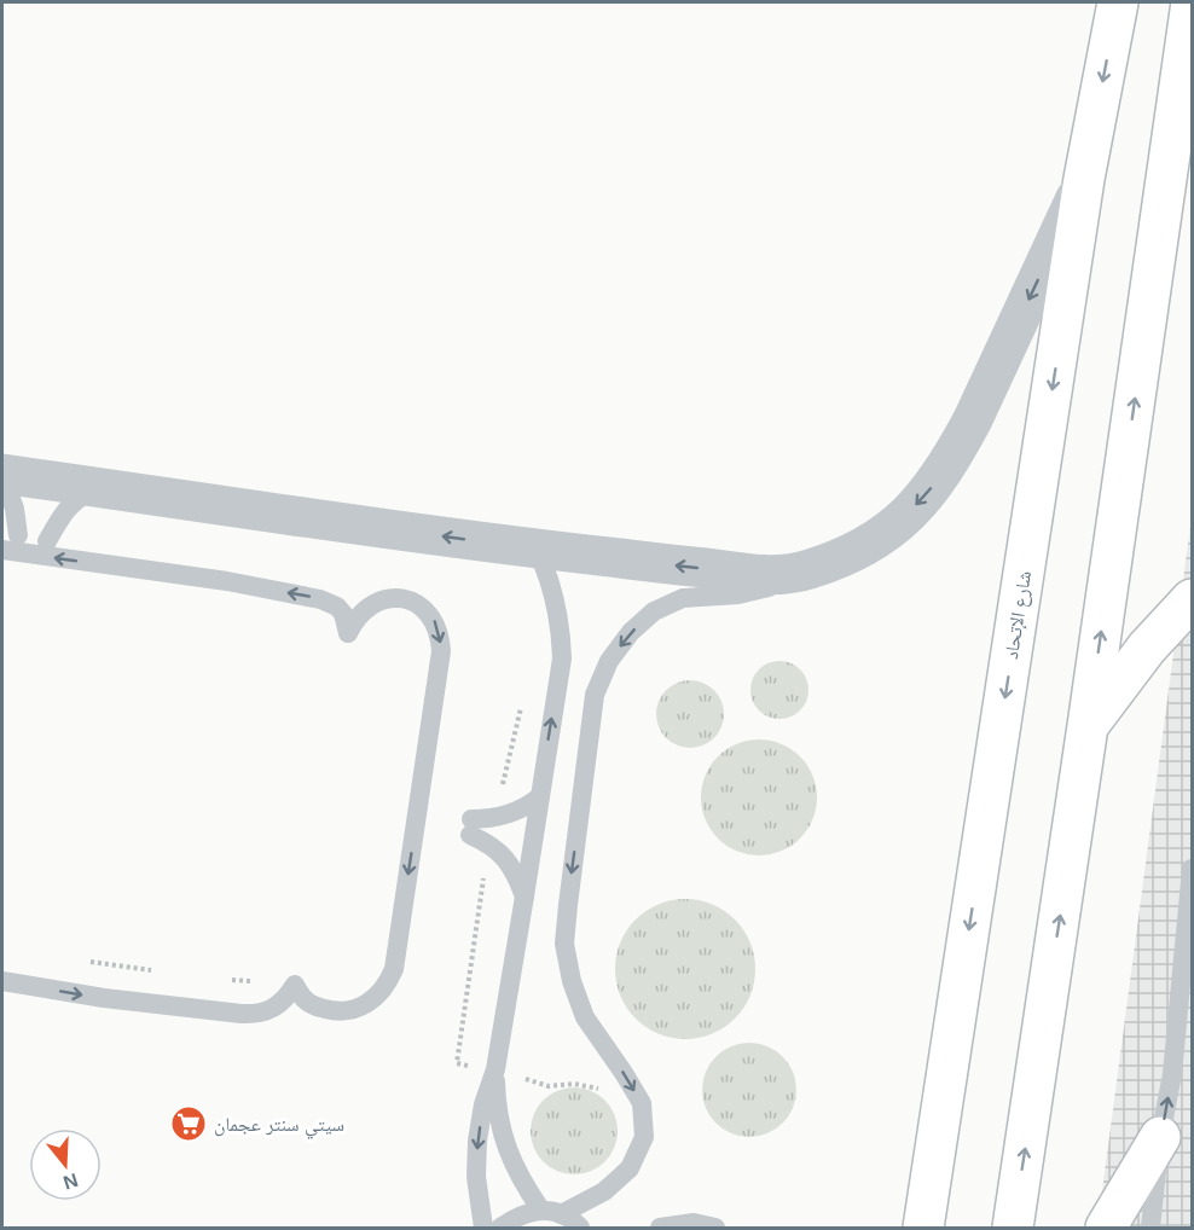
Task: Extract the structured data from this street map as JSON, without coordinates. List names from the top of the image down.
{
  "streets": {
    "highway": ["شارع الإتحاد"]
  },
  "places": {
    "supermarket": ["سيتي سنتر عجمان"]
  },
  "north": "bottom"
}
